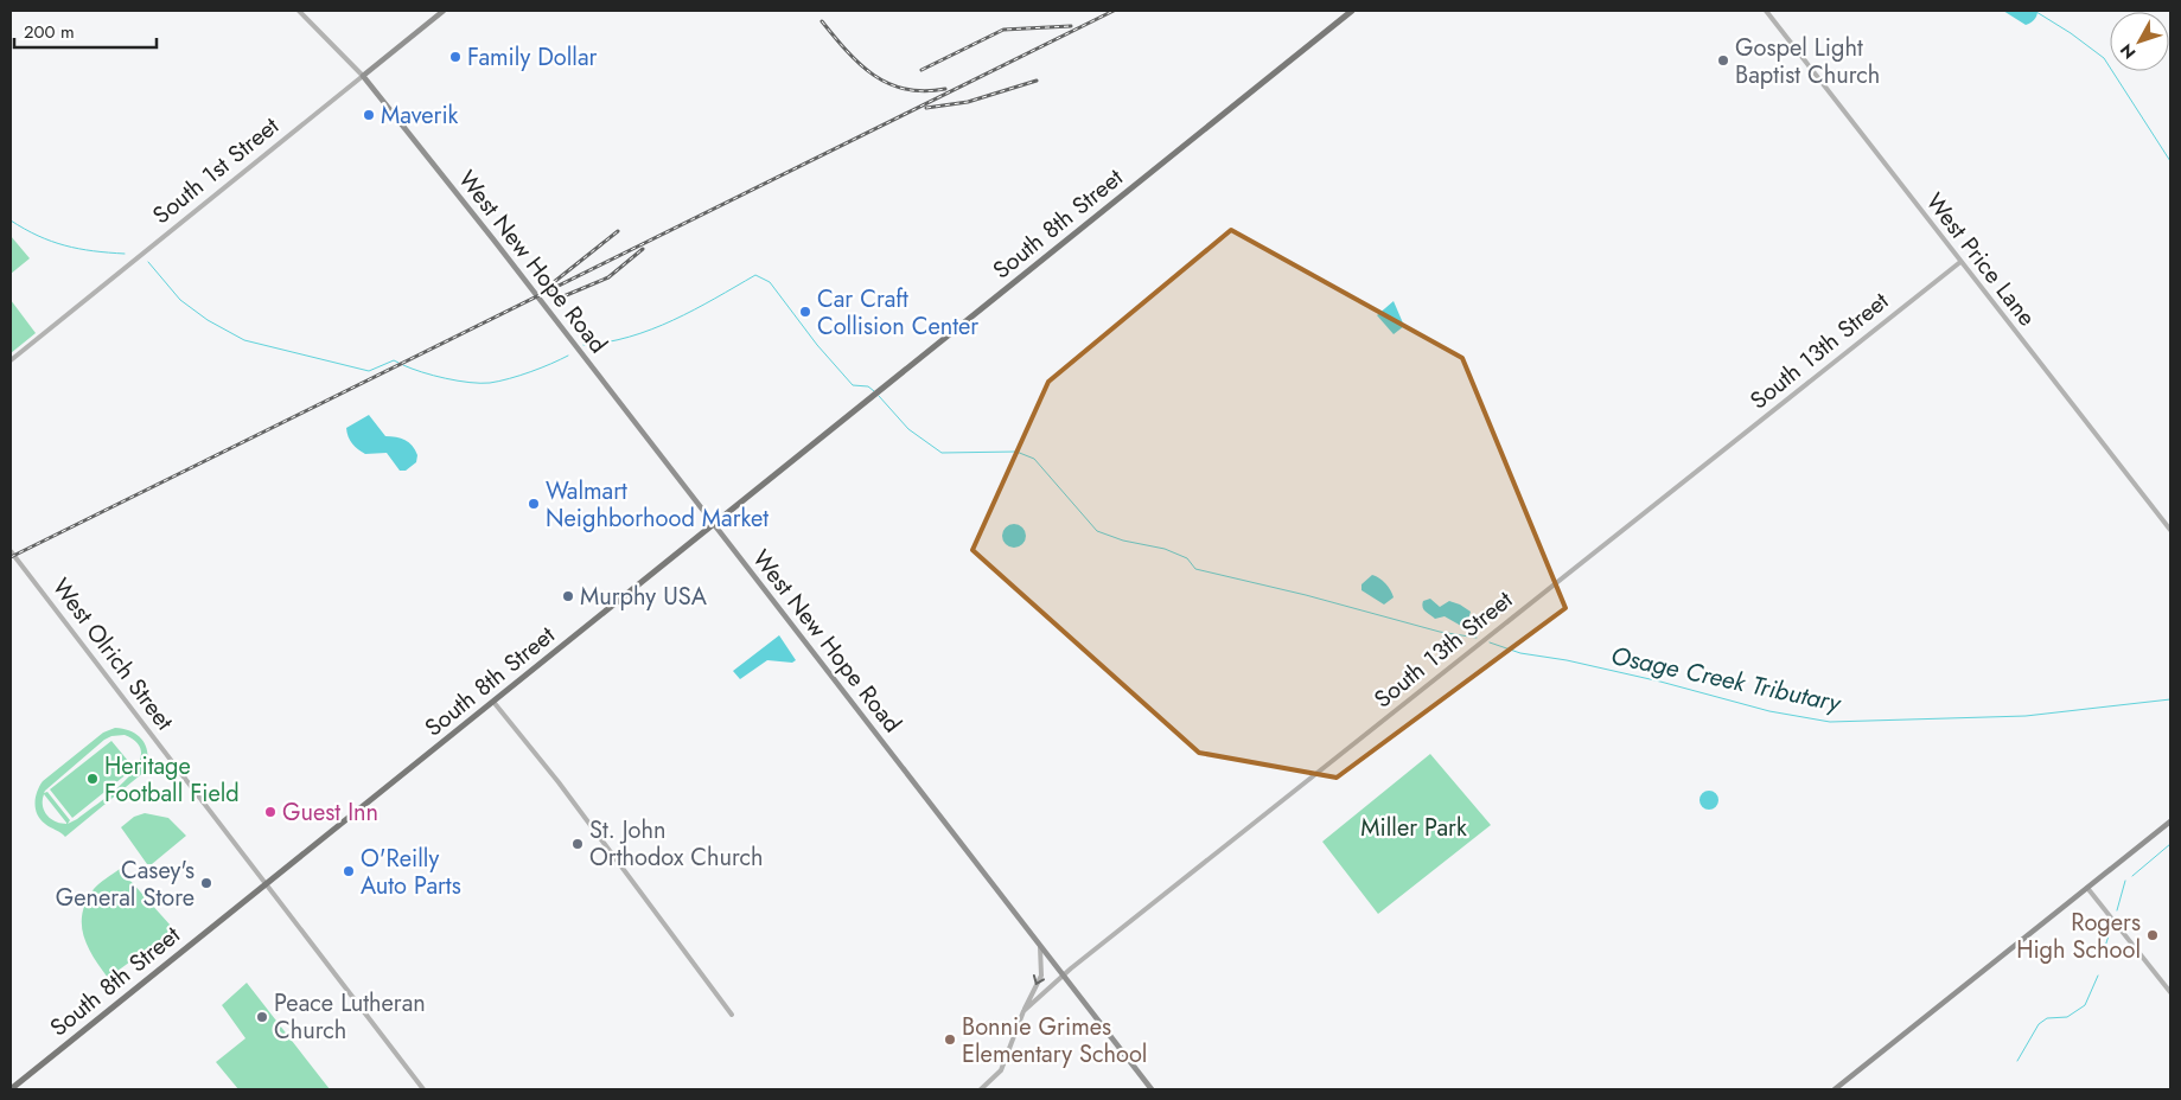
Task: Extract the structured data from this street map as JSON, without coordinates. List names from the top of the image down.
{
  "streets": {
    "main road": ["South 1st Street", "South 8th Street", "West New Hope Road"],
    "street": ["West Price Lane", "South 13th Street", "West Olrich Street"]
  },
  "crossings": [
    ["South 1st Street", "West New Hope Road"],
    ["South 8th Street", "West New Hope Road"],
    ["South 8th Street", "West Olrich Street"],
    ["West Price Lane", "South 13th Street"],
    ["West New Hope Road", "South 13th Street"]
  ],
  "water": ["Osage Creek Tributary"],
  "parks": ["Miller Park"],
  "places": [
    "Family Dollar",
    "Gospel Light Baptist Church",
    "Maverik",
    "Car Craft Collision Center",
    "Walmart Neighborhood Market",
    "Murphy USA",
    "Heritage Football Field",
    "Guest Inn",
    "St. John Orthodox Church",
    "O'Reilly Auto Parts",
    "Casey's General Store",
    "Rogers High School",
    "Peace Lutheran Church",
    "Bonnie Grimes Elementary School"
  ],
  "scale_bar": "200 m",
  "north": "bottom left"
}
